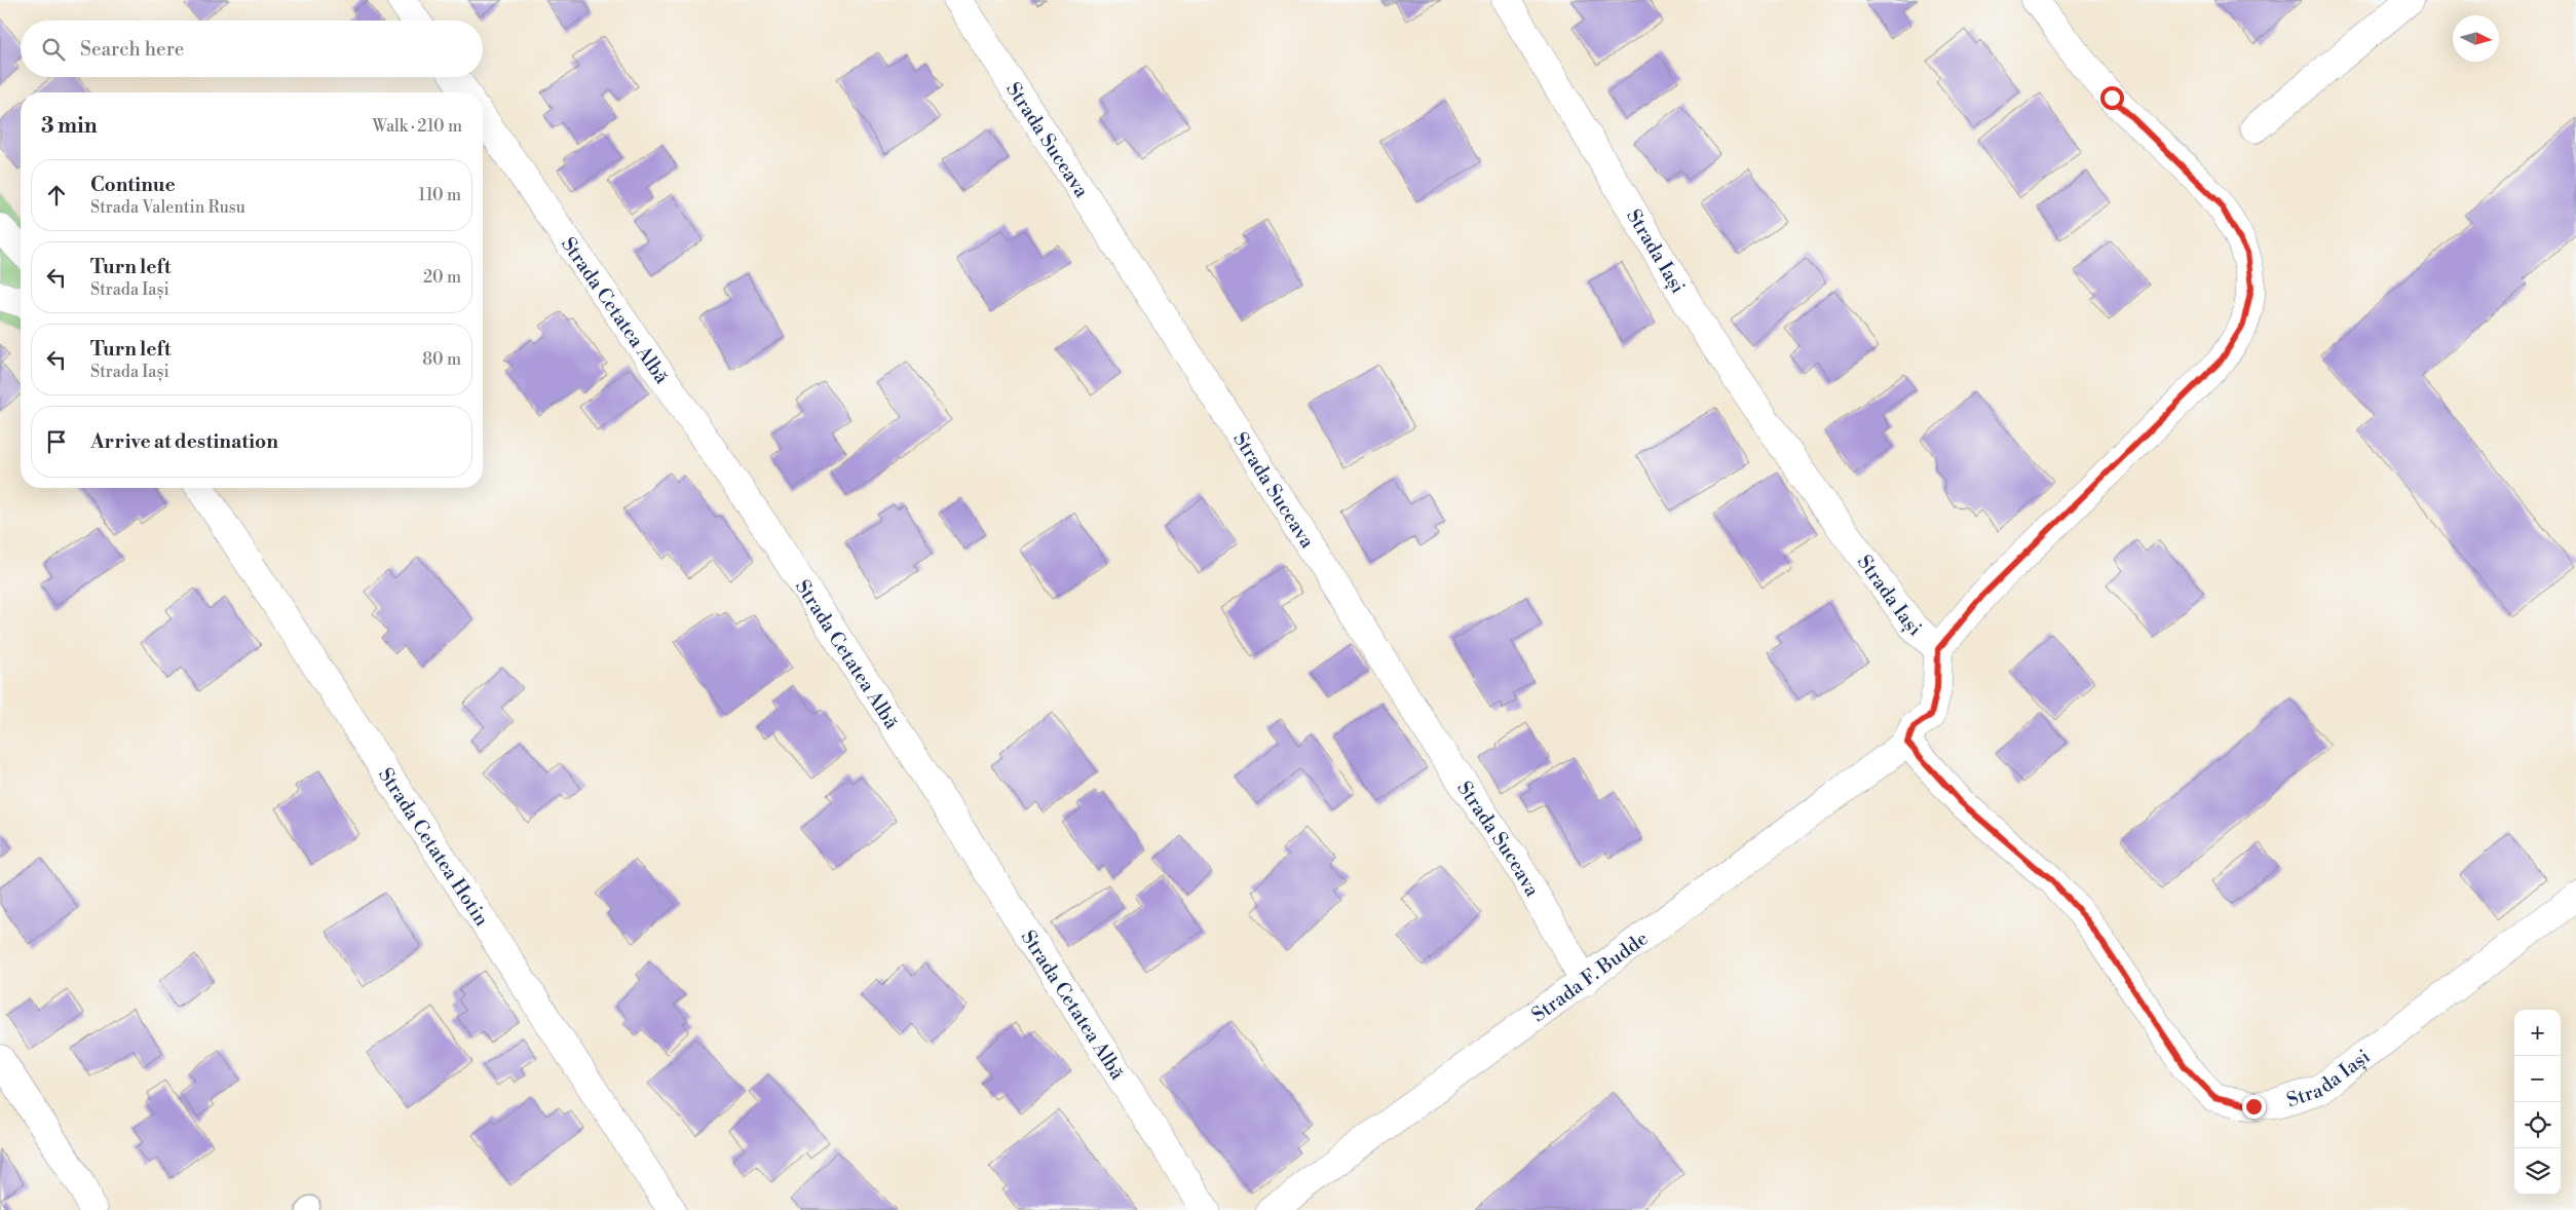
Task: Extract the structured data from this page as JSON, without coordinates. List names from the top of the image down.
{
  "streets": {
    "street": [
      "Strada Suceava",
      "Strada Iași",
      "Strada Cetatea Albă",
      "Strada Cetatea Hotin",
      "Strada F. Budde"
    ]
  },
  "crossings": [
    ["Strada Suceava", "Strada F. Budde"],
    ["Strada Iași", "Strada F. Budde"]
  ],
  "north": "right",
  "page": {
    "search": "Search here",
    "heading": ["3 min", "Walk · 210 m"],
    "list": [
      ["Continue", "Strada Valentin Rusu", "110 m"],
      ["Turn left", "Strada Iași", "20 m"],
      ["Turn left", "Strada Iași", "80 m"],
      "Arrive at destination"
    ],
    "map_buttons": ["+", "−"]
  }
}
